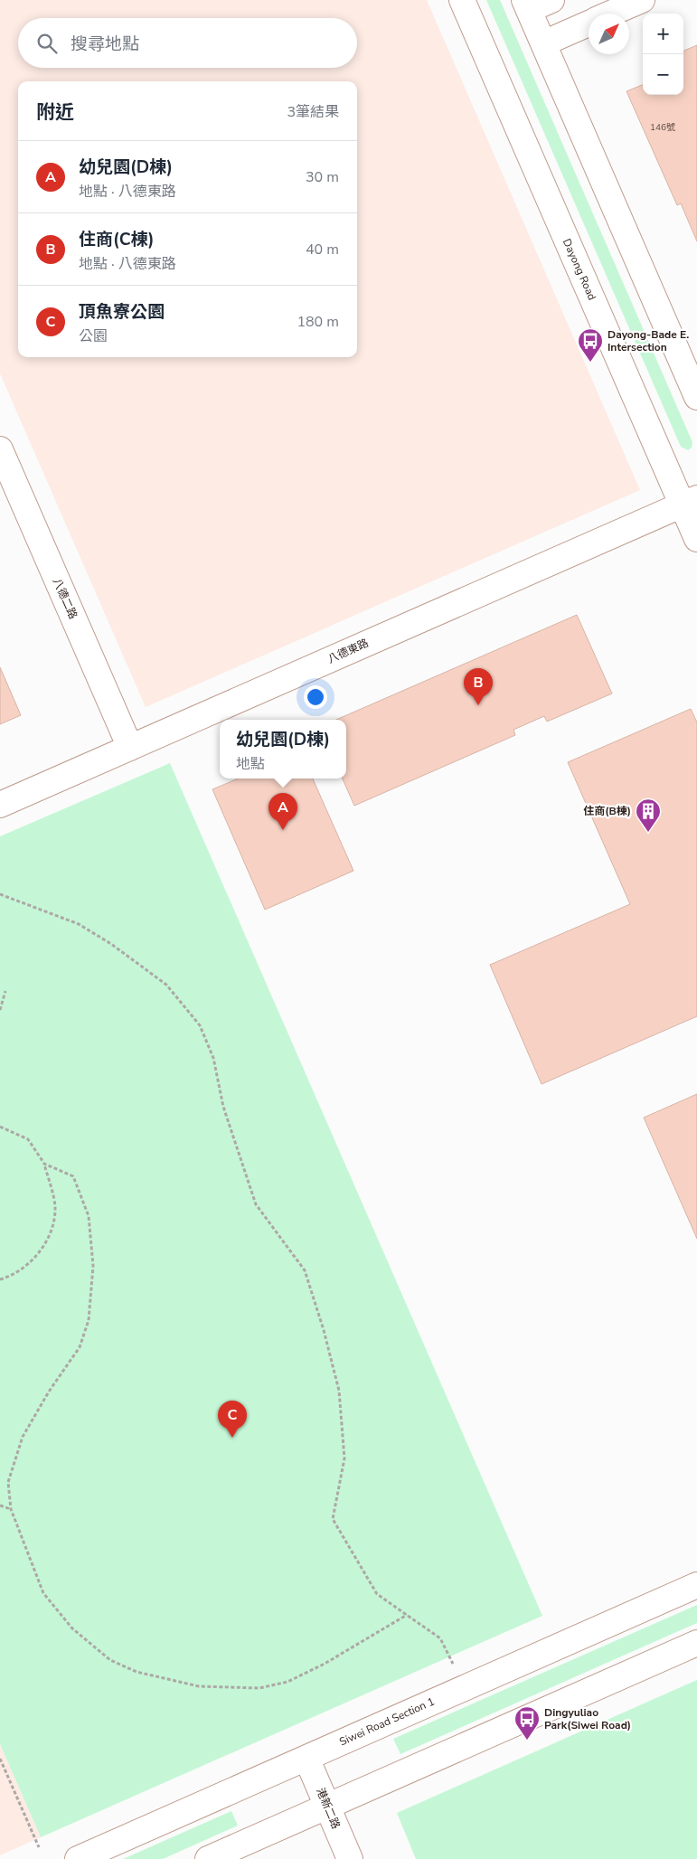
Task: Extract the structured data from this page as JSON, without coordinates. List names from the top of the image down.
{
  "streets": {
    "street": [
      "Dayong Road",
      "八德二路",
      "八德東路",
      "Siwei Road Section 1",
      "港新二路"
    ]
  },
  "crossings": [
    ["Dayong Road", "八德東路"],
    ["八德二路", "八德東路"],
    ["Siwei Road Section 1", "港新二路"]
  ],
  "places": {
    "bus stop": ["Dayong-Bade E. Intersection", "Dingyuliao Park(Siwei Road)"],
    "building": ["住商(B棟)"]
  },
  "house_numbers": ["146號"],
  "north": "top right",
  "page": {
    "map_buttons": ["+", "−"],
    "search": "搜尋地點",
    "heading": ["附近", "3筆結果"],
    "list": [
      {
        "mark": "A",
        "name": "幼兒園(D棟)",
        "note": "地點 · 八德東路",
        "value": "30 m"
      },
      {
        "mark": "B",
        "name": "住商(C棟)",
        "note": "地點 · 八德東路",
        "value": "40 m"
      },
      {
        "mark": "C",
        "name": "頂魚寮公園",
        "note": "公園",
        "value": "180 m"
      }
    ],
    "pins": ["B", "A", "C"],
    "popup": ["幼兒園(D棟)", "地點"]
  }
}
